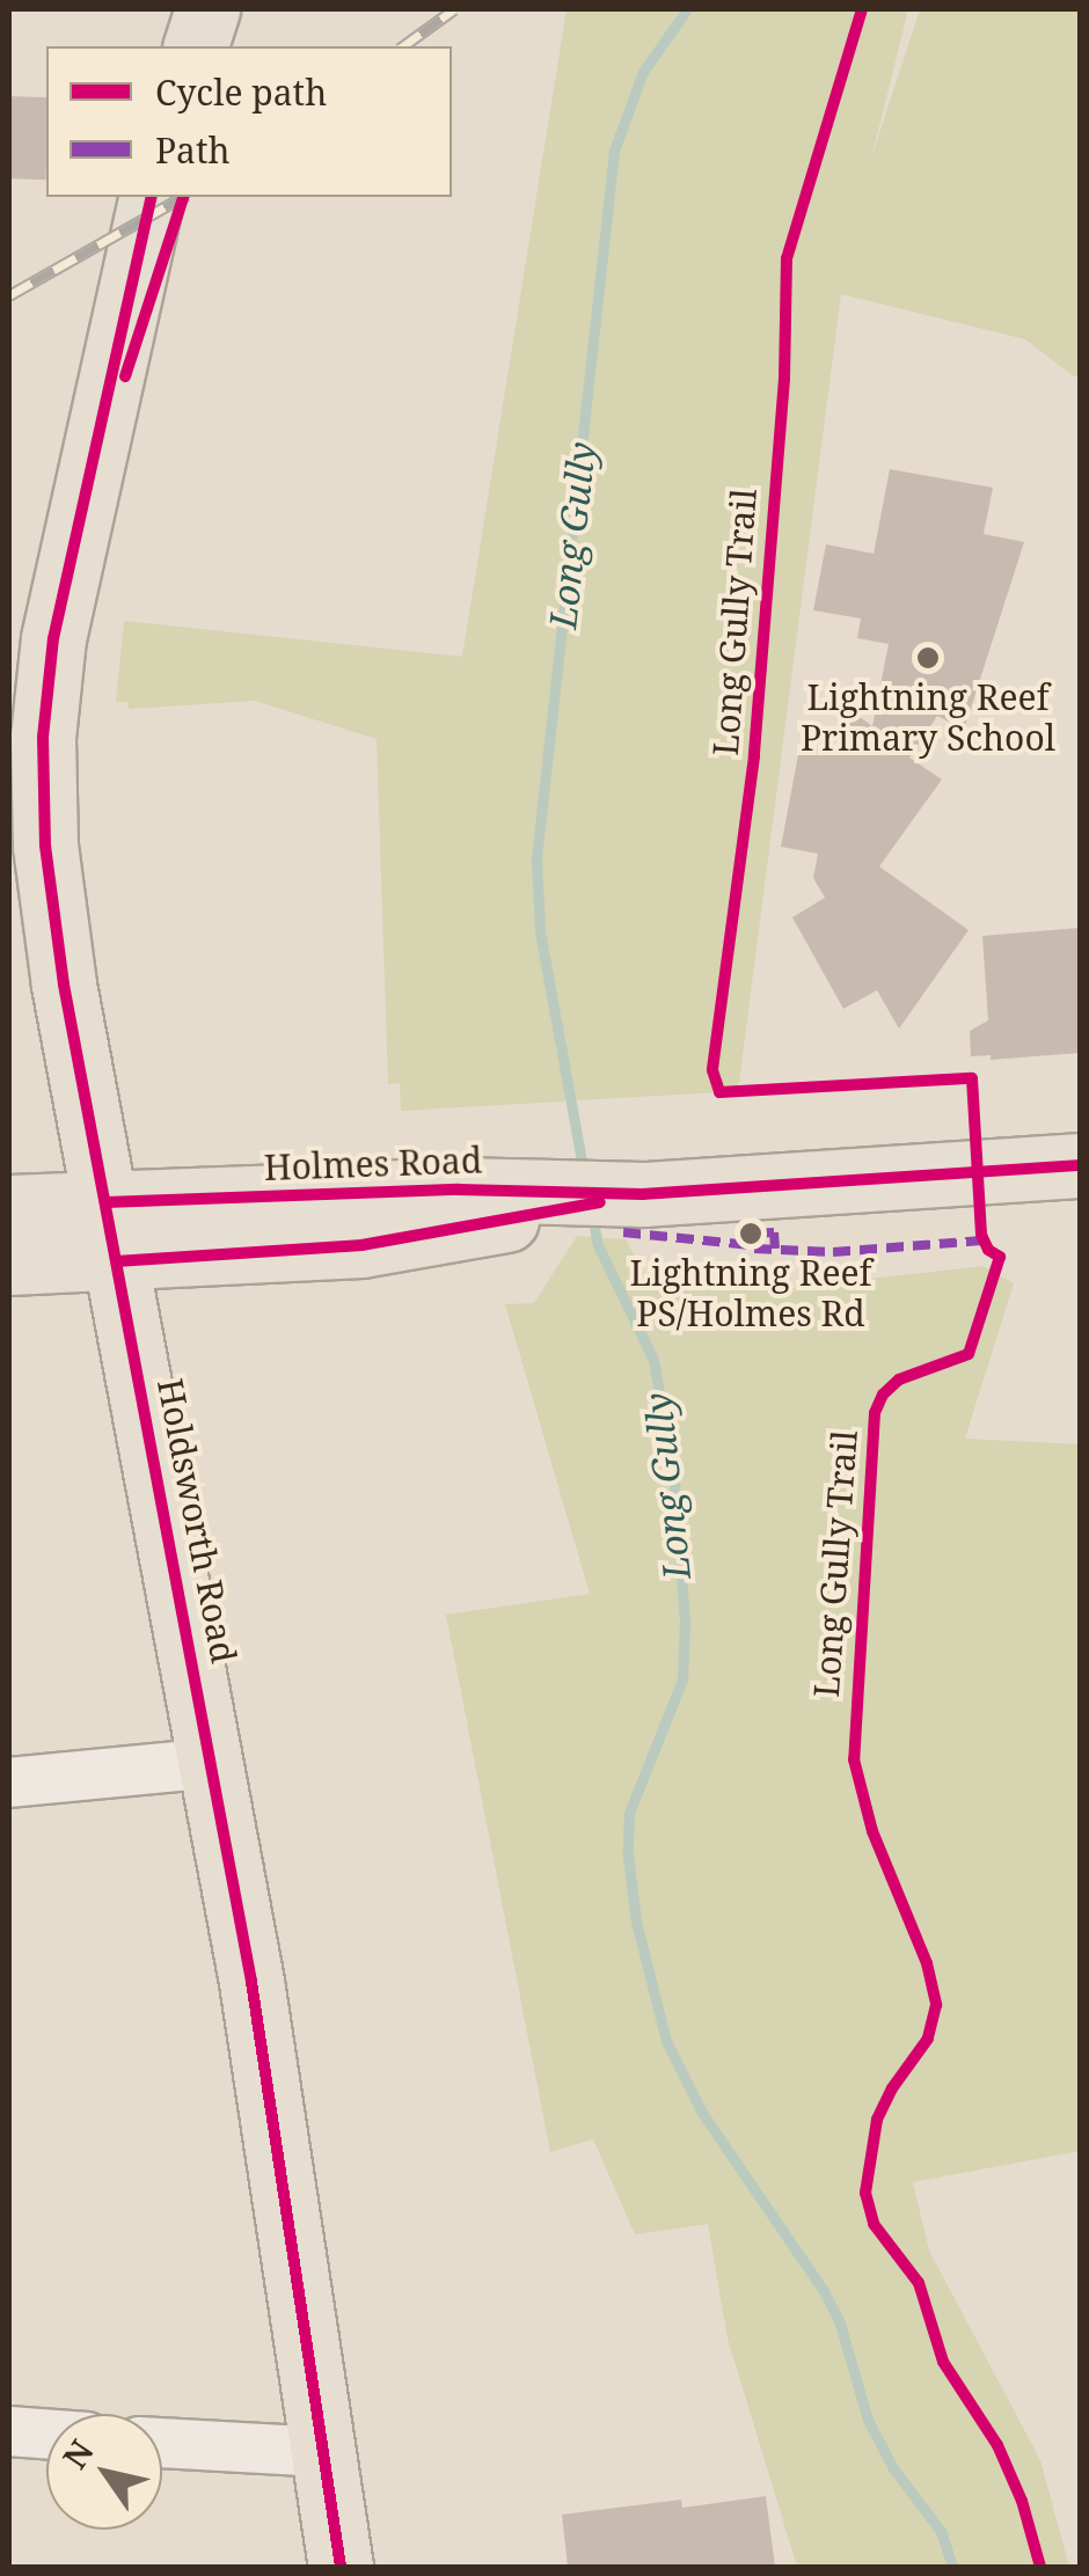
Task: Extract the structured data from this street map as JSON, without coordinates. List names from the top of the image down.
{
  "streets": {
    "main road": ["Holmes Road", "Holdsworth Road"],
    "cycle path": ["Long Gully Trail"]
  },
  "crossings": [
    ["Holmes Road", "Holdsworth Road"]
  ],
  "water": ["Long Gully"],
  "places": ["Lightning Reef Primary School", "Lightning Reef PS/Holmes Rd"],
  "legend": ["Cycle path", "Path"],
  "north": "top left"
}
